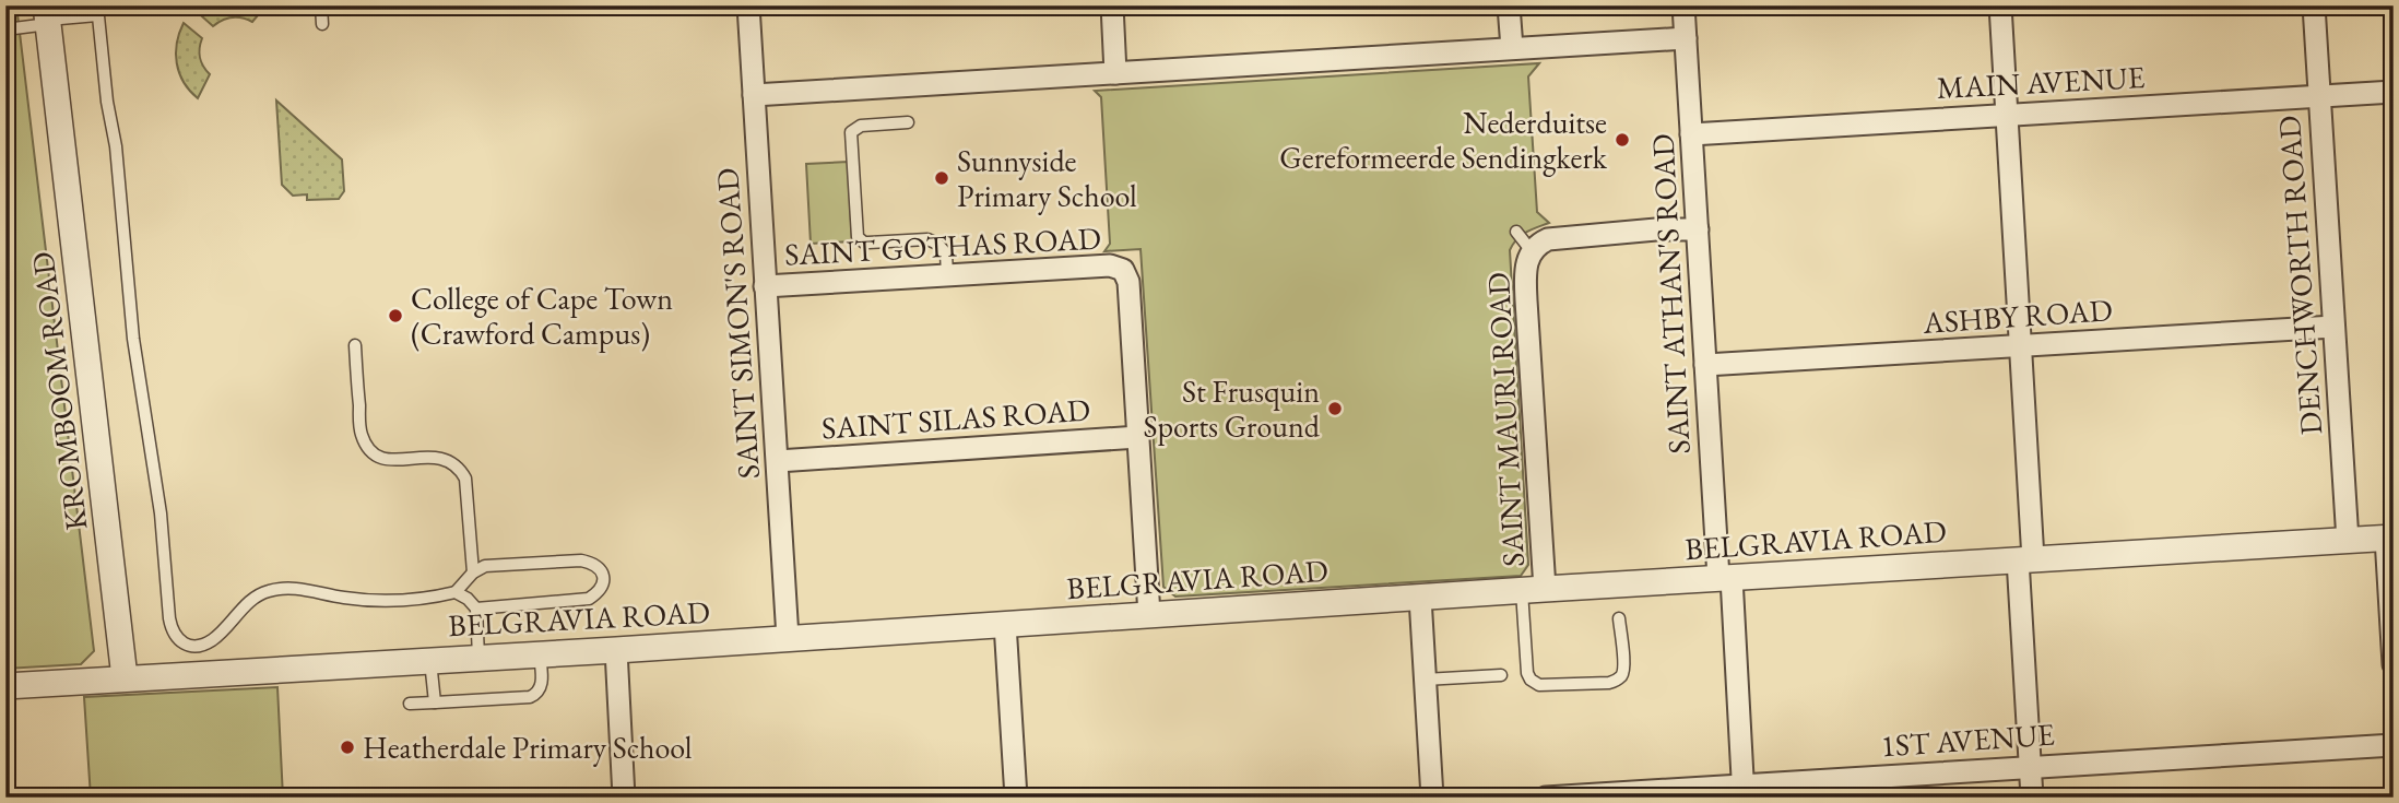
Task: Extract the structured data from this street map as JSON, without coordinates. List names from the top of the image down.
{
  "streets": {
    "street": [
      "MAIN AVENUE",
      "SAINT GOTHAS ROAD",
      "DENCHWORTH ROAD",
      "SAINT ATHAN'S ROAD",
      "ASHBY ROAD",
      "SAINT SIMON'S ROAD",
      "KROMBOOM ROAD",
      "SAINT SILAS ROAD",
      "SAINT MAURI ROAD",
      "BELGRAVIA ROAD",
      "1ST AVENUE"
    ]
  },
  "crossings": [
    ["MAIN AVENUE", "DENCHWORTH ROAD"],
    ["MAIN AVENUE", "SAINT ATHAN'S ROAD"],
    ["SAINT GOTHAS ROAD", "SAINT SIMON'S ROAD"],
    ["SAINT GOTHAS ROAD", "SAINT SILAS ROAD"],
    ["DENCHWORTH ROAD", "ASHBY ROAD"],
    ["DENCHWORTH ROAD", "BELGRAVIA ROAD"],
    ["SAINT ATHAN'S ROAD", "ASHBY ROAD"],
    ["SAINT ATHAN'S ROAD", "BELGRAVIA ROAD"],
    ["SAINT ATHAN'S ROAD", "1ST AVENUE"],
    ["SAINT SIMON'S ROAD", "SAINT SILAS ROAD"],
    ["SAINT SIMON'S ROAD", "BELGRAVIA ROAD"],
    ["KROMBOOM ROAD", "BELGRAVIA ROAD"],
    ["SAINT MAURI ROAD", "BELGRAVIA ROAD"]
  ],
  "places": [
    "Nederduitse Gereformeerde Sendingkerk",
    "Sunnyside Primary School",
    "College of Cape Town (Crawford Campus)",
    "St Frusquin Sports Ground",
    "Heatherdale Primary School"
  ]
}
